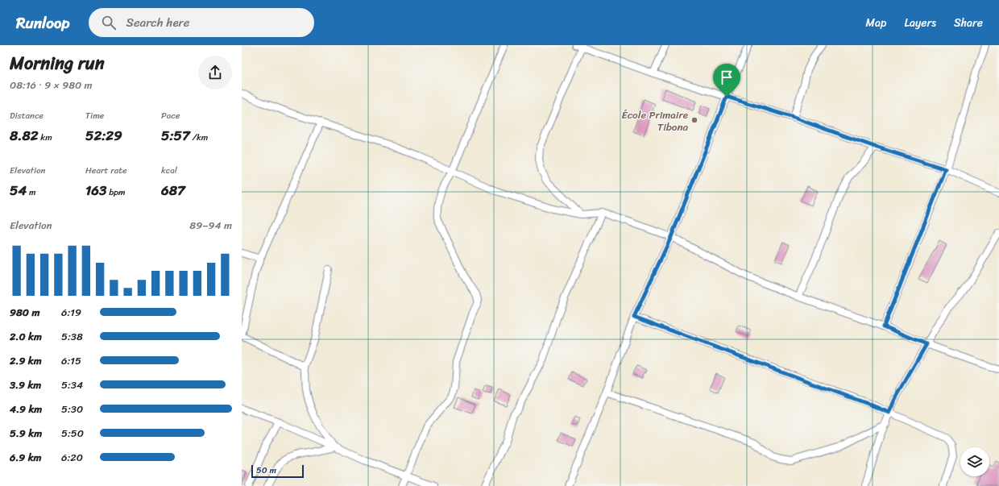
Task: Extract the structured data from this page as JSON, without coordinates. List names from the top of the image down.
{
  "places": ["École Primaire Tibona"],
  "scale_bar": "50 m",
  "page": {
    "header": "Runloop",
    "search": "Search here",
    "nav": ["Map", "Layers", "Share"],
    "heading": ["Morning run", "08:16 · 9 × 980 m"],
    "stats": [
      ["Distance", "8.82 km"],
      ["Time", "52:29"],
      ["Pace", "5:57 /km"],
      ["Elevation", "54 m"],
      ["Heart rate", "163 bpm"],
      ["kcal", "687"]
    ],
    "chart": ["Elevation", "89–94 m"],
    "list": [
      {
        "name": "980 m",
        "note": "6:19"
      },
      {
        "name": "2.0 km",
        "note": "5:38"
      },
      {
        "name": "2.9 km",
        "note": "6:15"
      },
      {
        "name": "3.9 km",
        "note": "5:34"
      },
      {
        "name": "4.9 km",
        "note": "5:30"
      },
      {
        "name": "5.9 km",
        "note": "5:50"
      },
      {
        "name": "6.9 km",
        "note": "6:20"
      }
    ],
    "scale": "50 m"
  }
}
